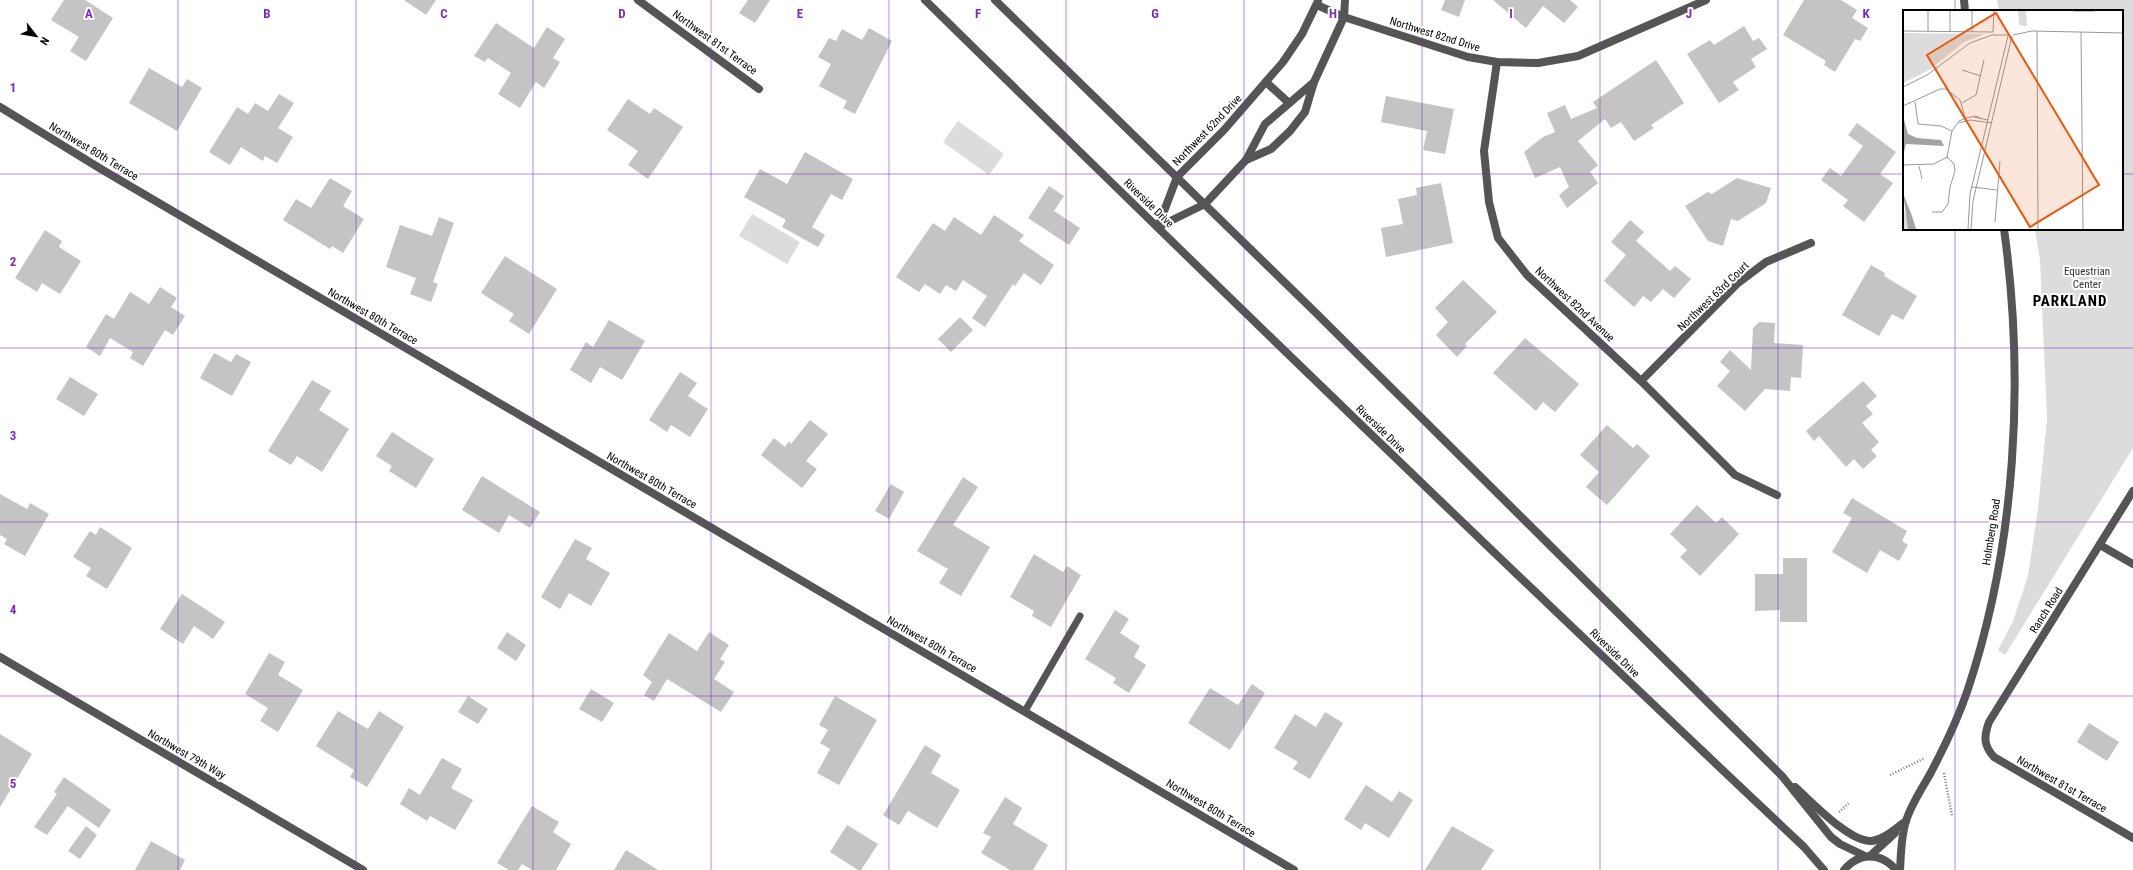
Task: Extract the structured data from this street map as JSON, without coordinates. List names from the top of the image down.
{
  "streets": {
    "street": [
      "Northwest 82nd Drive",
      "Northwest 81st Terrace",
      "Northwest 62nd Drive",
      "Northwest 80th Terrace",
      "Riverside Drive",
      "Northwest 63rd Court",
      "Northwest 82nd Avenue",
      "Holmberg Road",
      "Ranch Road",
      "Northwest 79th Way"
    ]
  },
  "crossings": [
    ["Northwest 82nd Drive", "Northwest 62nd Drive"],
    ["Northwest 82nd Drive", "Northwest 82nd Avenue"],
    ["Northwest 81st Terrace", "Ranch Road"],
    ["Northwest 62nd Drive", "Riverside Drive"],
    ["Northwest 63rd Court", "Northwest 82nd Avenue"]
  ],
  "districts": ["PARKLAND"],
  "parks": ["Equestrian Center"],
  "north": "bottom right",
  "grid": {
    "columns": [
      "A",
      "B",
      "C",
      "D",
      "E",
      "F",
      "G",
      "H",
      "I",
      "J",
      "K"
    ],
    "rows": [
      "1",
      "2",
      "3",
      "4",
      "5"
    ]
  }
}
